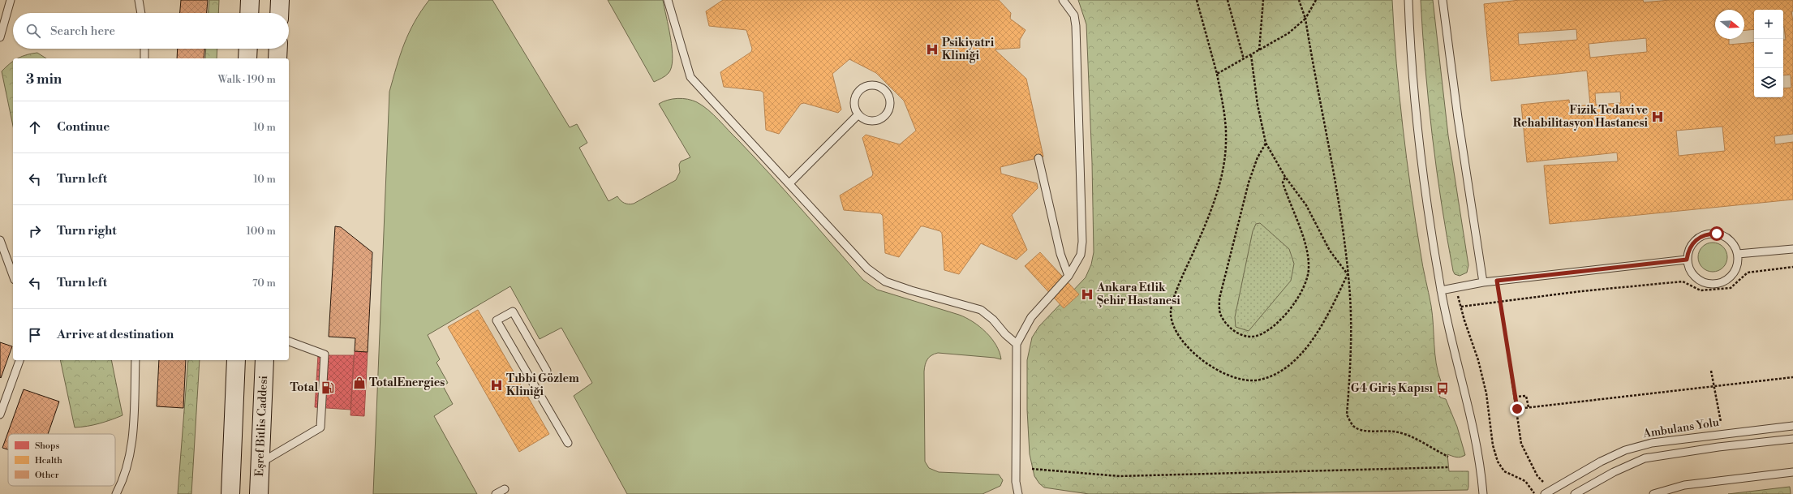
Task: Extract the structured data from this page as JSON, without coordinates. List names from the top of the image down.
{
  "streets": {
    "main road": ["Eşref Bitlis Caddesi"],
    "lane": ["Ambulans Yolu"]
  },
  "places": {
    "hospital": [
      "Psikiyatri Kliniği",
      "Fizik Tedavi ve Rehabilitasyon Hastanesi",
      "Ankara Etlik Şehir Hastanesi",
      "Tıbbi Gözlem Kliniği"
    ],
    "shop": ["TotalEnergies"],
    "fuel station": ["Total"],
    "bus stop": ["G4 Giriş Kapısı"]
  },
  "legend": ["Shops", "Health", "Other"],
  "north": "right",
  "page": {
    "map_buttons": ["+", "−"],
    "search": "Search here",
    "heading": ["3 min", "Walk · 190 m"],
    "list": [
      ["Continue", "10 m"],
      ["Turn left", "10 m"],
      ["Turn right", "100 m"],
      ["Turn left", "70 m"],
      "Arrive at destination"
    ]
  }
}
